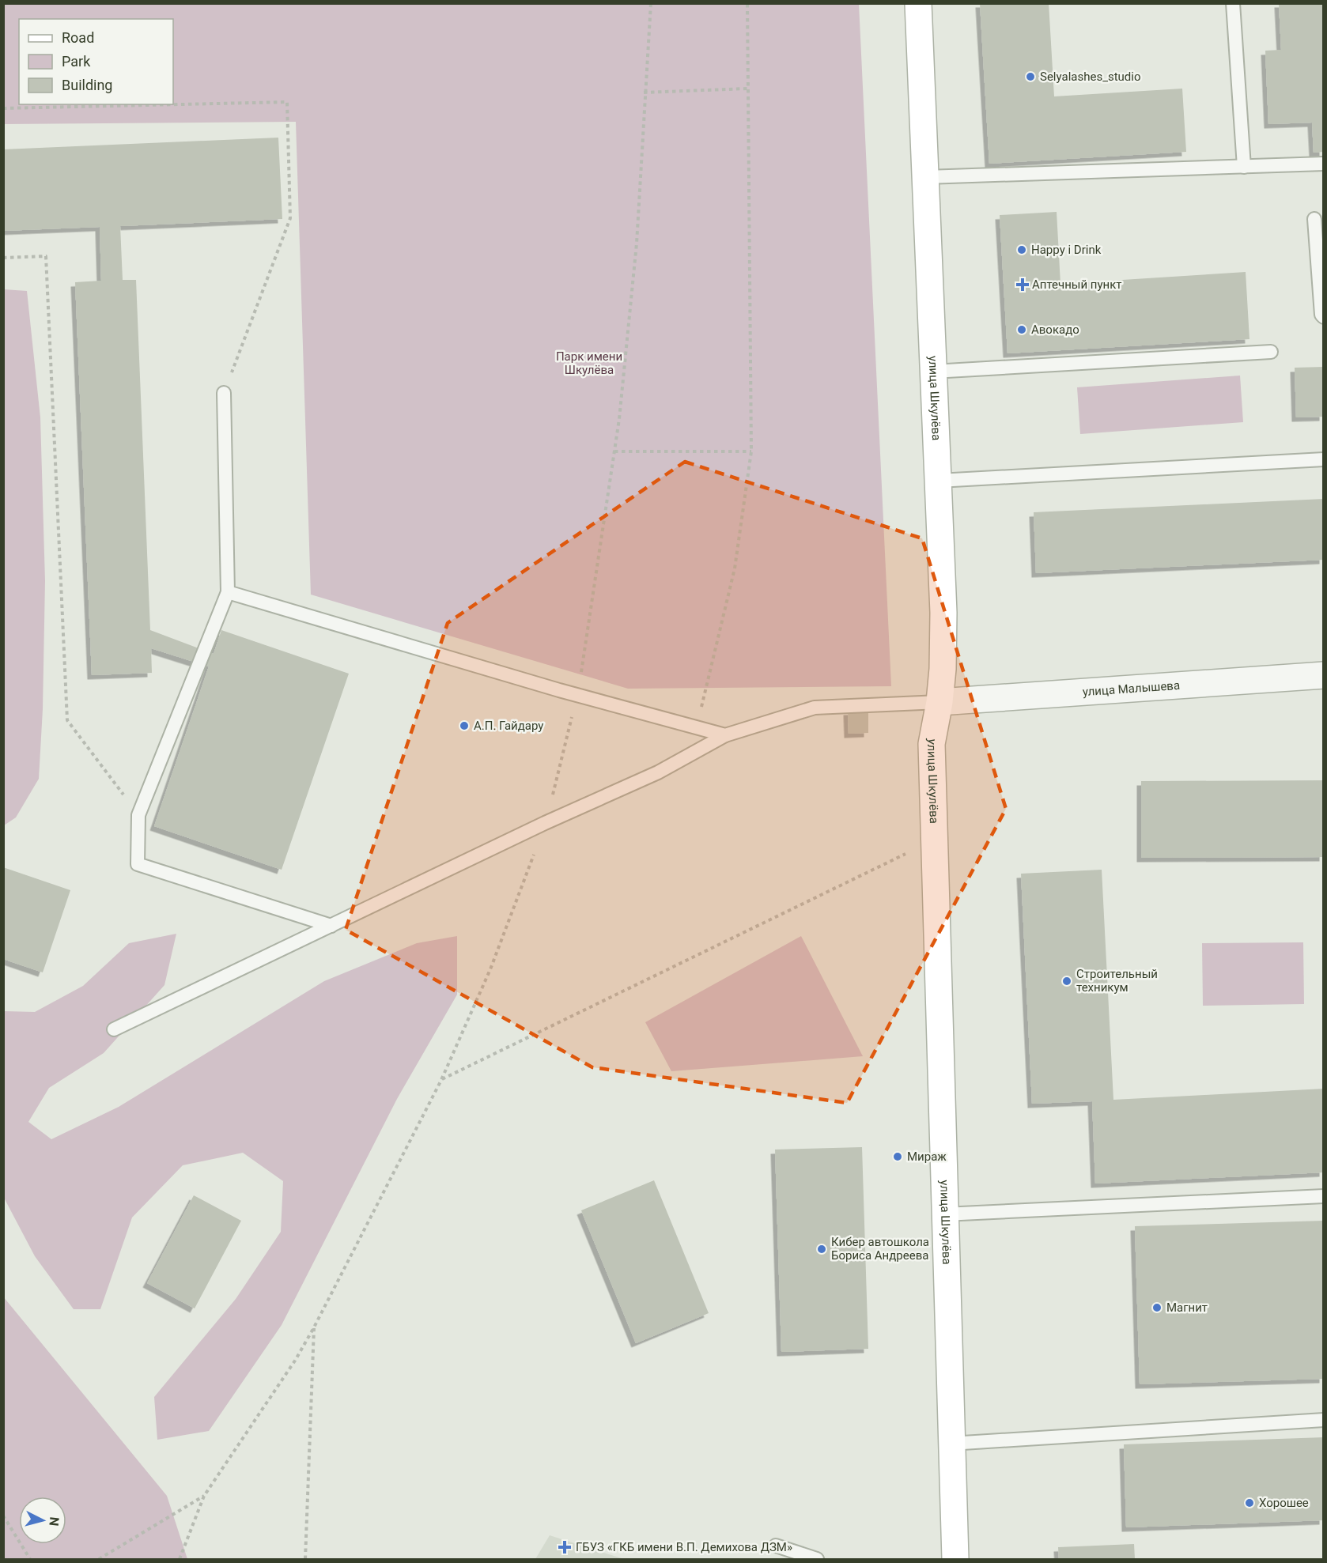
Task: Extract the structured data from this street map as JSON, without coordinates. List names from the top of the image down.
{
  "streets": {
    "street": ["улица Шкулёва", "улица Малышева"]
  },
  "crossings": [
    ["улица Шкулёва", "улица Малышева"]
  ],
  "parks": ["Парк имени Шкулёва"],
  "places": {
    "other": [
      "Selyalashes_studio",
      "Happy i Drink",
      "Авокадо",
      "А.П. Гайдару",
      "Строительный техникум",
      "Мираж",
      "Кибер автошкола Бориса Андреева",
      "Магнит",
      "Хорошее"
    ],
    "health": ["Аптечный пункт", "ГБУЗ «ГКБ имени В.П. Демихова ДЗМ»"]
  },
  "legend": ["Road", "Park", "Building"],
  "north": "right"
}
